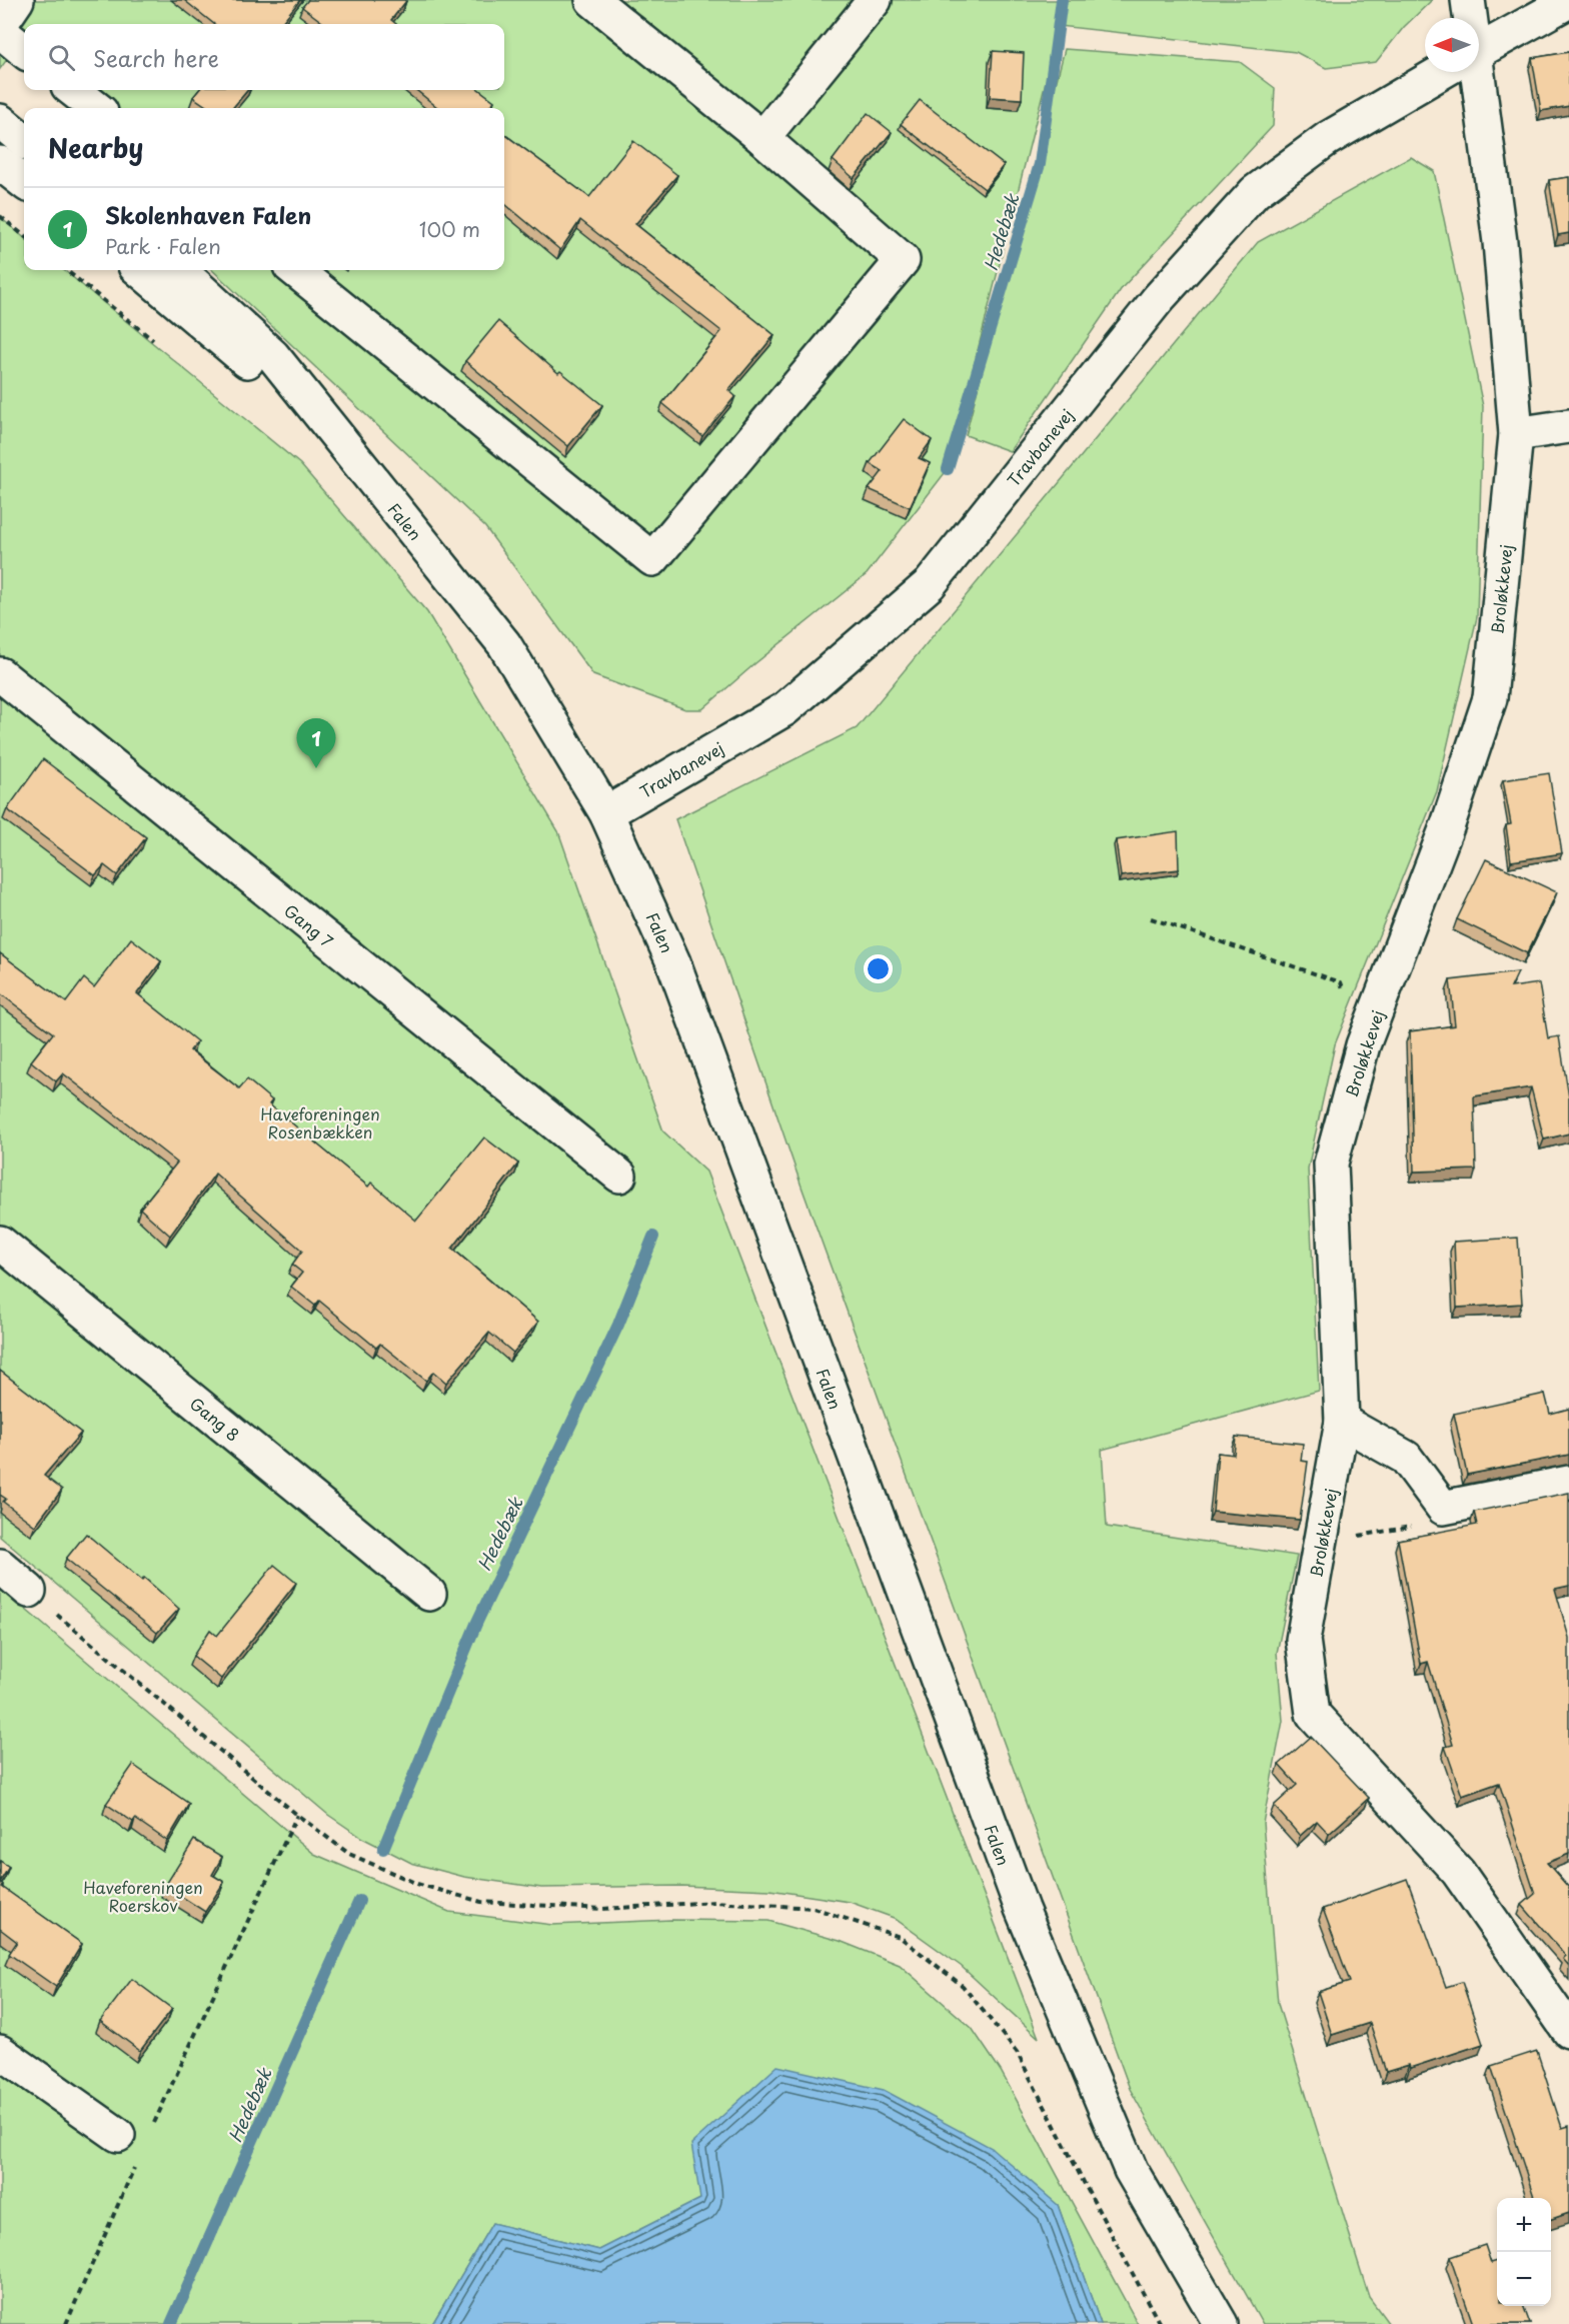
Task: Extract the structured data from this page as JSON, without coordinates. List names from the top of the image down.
{
  "streets": {
    "street": [
      "Travbanevej",
      "Falen",
      "Broløkkevej",
      "Gang 7",
      "Gang 8"
    ]
  },
  "crossings": [
    ["Travbanevej", "Falen"]
  ],
  "water": ["Hedebæk"],
  "parks": ["Haveforeningen Rosenbækken", "Haveforeningen Roerskov"],
  "north": "left",
  "page": {
    "search": "Search here",
    "heading": "Nearby",
    "list": [
      {
        "mark": "1",
        "name": "Skolenhaven Falen",
        "note": "Park · Falen",
        "value": "100 m"
      }
    ],
    "pins": "1",
    "map_buttons": ["+", "−"]
  }
}
